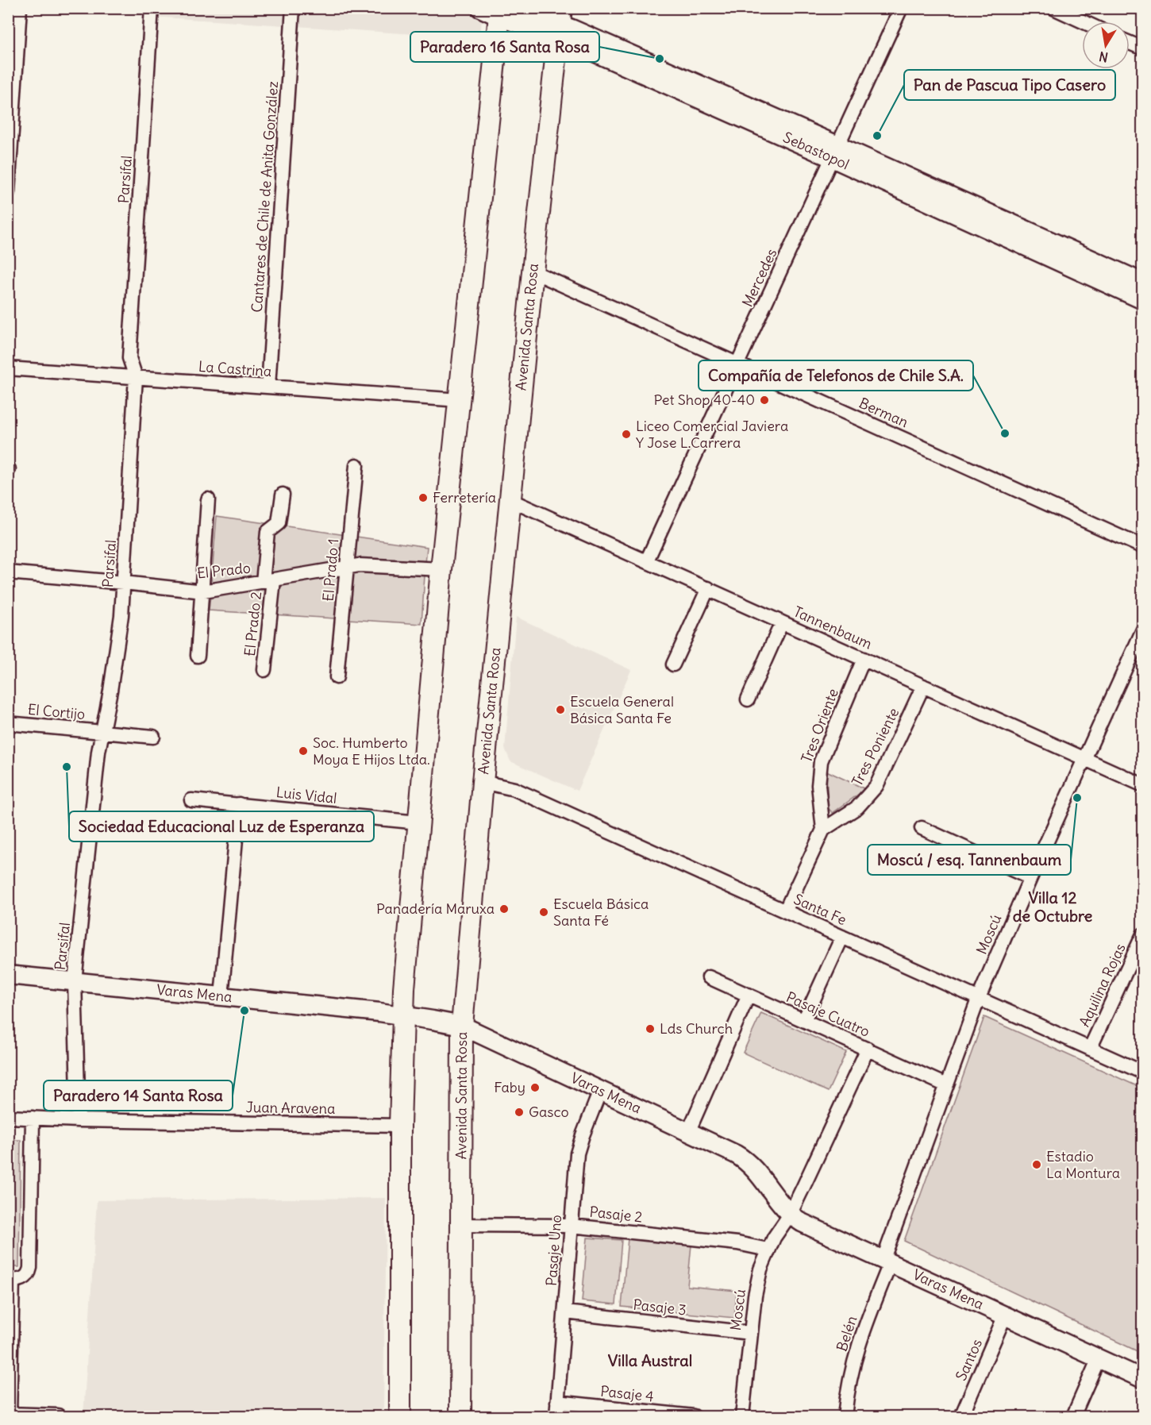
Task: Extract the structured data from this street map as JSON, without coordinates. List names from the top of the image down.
{
  "streets": {
    "main road": ["Avenida Santa Rosa"],
    "street": [
      "Sebastopol",
      "Parsifal",
      "Cantares de Chile de Anita González",
      "Mercedes",
      "La Castrina",
      "Berman",
      "El Prado 1",
      "El Prado",
      "El Prado 2",
      "Tannenbaum",
      "El Cortijo",
      "Tres Oriente",
      "Tres Poniente",
      "Luis Vidal",
      "Santa Fe",
      "Moscú",
      "Aquilina Rojas",
      "Varas Mena",
      "Pasaje Cuatro",
      "Juan Aravena",
      "Pasaje 2",
      "Pasaje Uno",
      "Pasaje 3",
      "Belén",
      "Santos",
      "Pasaje 4"
    ]
  },
  "crossings": [
    ["Sebastopol", "Mercedes"],
    ["Sebastopol", "Avenida Santa Rosa"],
    ["Parsifal", "La Castrina"],
    ["Parsifal", "El Prado"],
    ["Parsifal", "El Cortijo"],
    ["Parsifal", "Varas Mena"],
    ["Parsifal", "Juan Aravena"],
    ["Cantares de Chile de Anita González", "La Castrina"],
    ["Mercedes", "Berman"],
    ["Mercedes", "Tannenbaum"],
    ["Avenida Santa Rosa", "Berman"],
    ["Avenida Santa Rosa", "Tannenbaum"],
    ["Avenida Santa Rosa", "Santa Fe"],
    ["Avenida Santa Rosa", "Varas Mena"],
    ["Avenida Santa Rosa", "Pasaje 2"],
    ["El Prado 1", "El Prado"],
    ["El Prado", "El Prado 2"],
    ["Tannenbaum", "Tres Oriente"],
    ["Tannenbaum", "Tres Poniente"],
    ["Tannenbaum", "Moscú"],
    ["Tres Oriente", "Tres Poniente"],
    ["Santa Fe", "Moscú"],
    ["Santa Fe", "Aquilina Rojas"],
    ["Moscú", "Varas Mena"],
    ["Moscú", "Pasaje Cuatro"],
    ["Moscú", "Pasaje 2"],
    ["Moscú", "Pasaje 3"],
    ["Moscú", "Belén"],
    ["Varas Mena", "Pasaje Uno"],
    ["Varas Mena", "Belén"],
    ["Varas Mena", "Santos"],
    ["Pasaje 2", "Pasaje Uno"],
    ["Pasaje Uno", "Pasaje 3"],
    ["Pasaje Uno", "Pasaje 4"]
  ],
  "districts": ["Villa 12 de Octubre", "Villa Austral"],
  "places": [
    "Paradero 16 Santa Rosa",
    "Pan de Pascua Tipo Casero",
    "Pet Shop 40-40",
    "Compañía de Telefonos de Chile S.A.",
    "Liceo Comercial Javiera Y Jose L.Carrera",
    "Ferretería",
    "Escuela General Básica Santa Fe",
    "Soc. Humberto Moya E Hijos Ltda.",
    "Sociedad Educacional Luz de Esperanza",
    "Moscú / esq. Tannenbaum",
    "Panadería Maruxa",
    "Escuela Básica Santa Fé",
    "Paradero 14 Santa Rosa",
    "Lds Church",
    "Faby",
    "Gasco",
    "Estadio La Montura"
  ],
  "north": "bottom"
}
